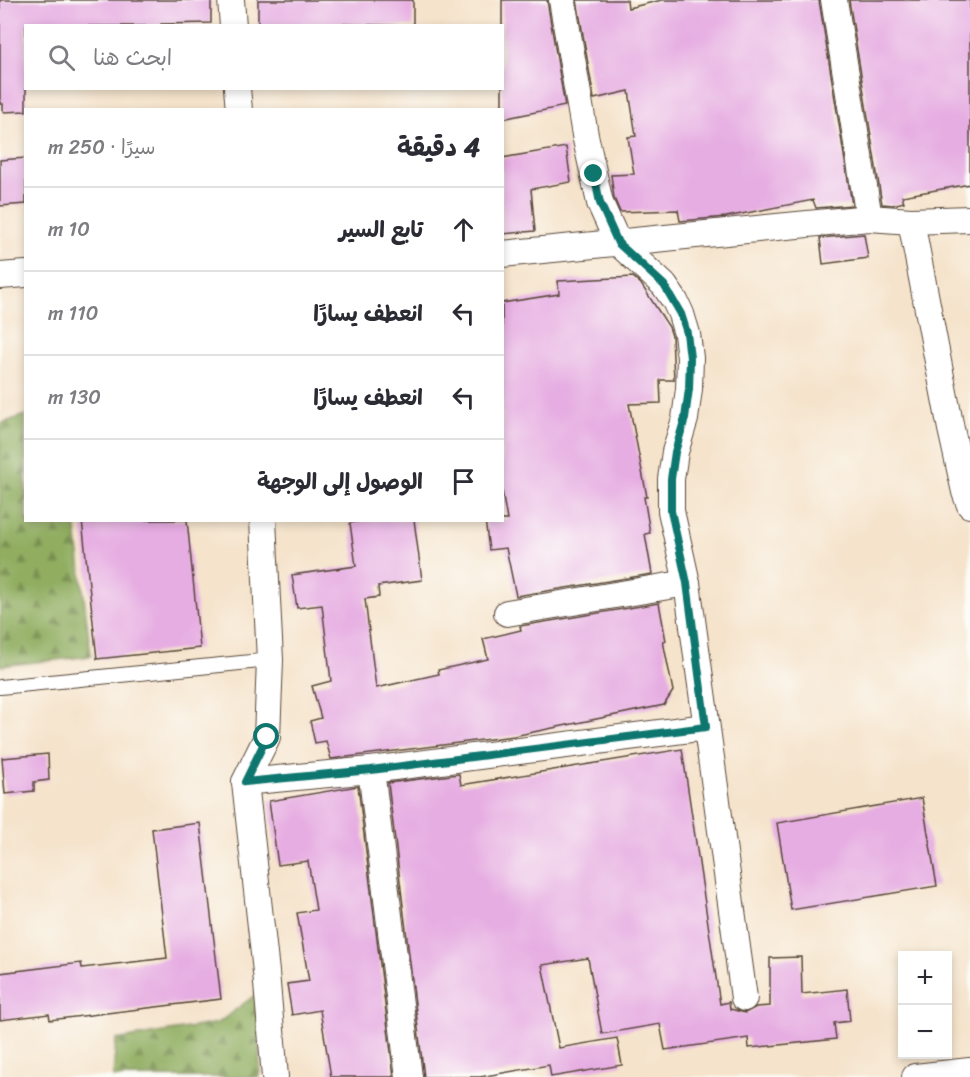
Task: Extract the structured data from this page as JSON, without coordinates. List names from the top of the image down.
{
  "page": {
    "search": "ابحث هنا",
    "heading": ["4 دقيقة", "سيرًا · 250 m"],
    "list": [
      ["تابع السير", "10 m"],
      ["انعطف يسارًا", "110 m"],
      ["انعطف يسارًا", "130 m"],
      "الوصول إلى الوجهة"
    ],
    "map_buttons": ["+", "−"]
  }
}
